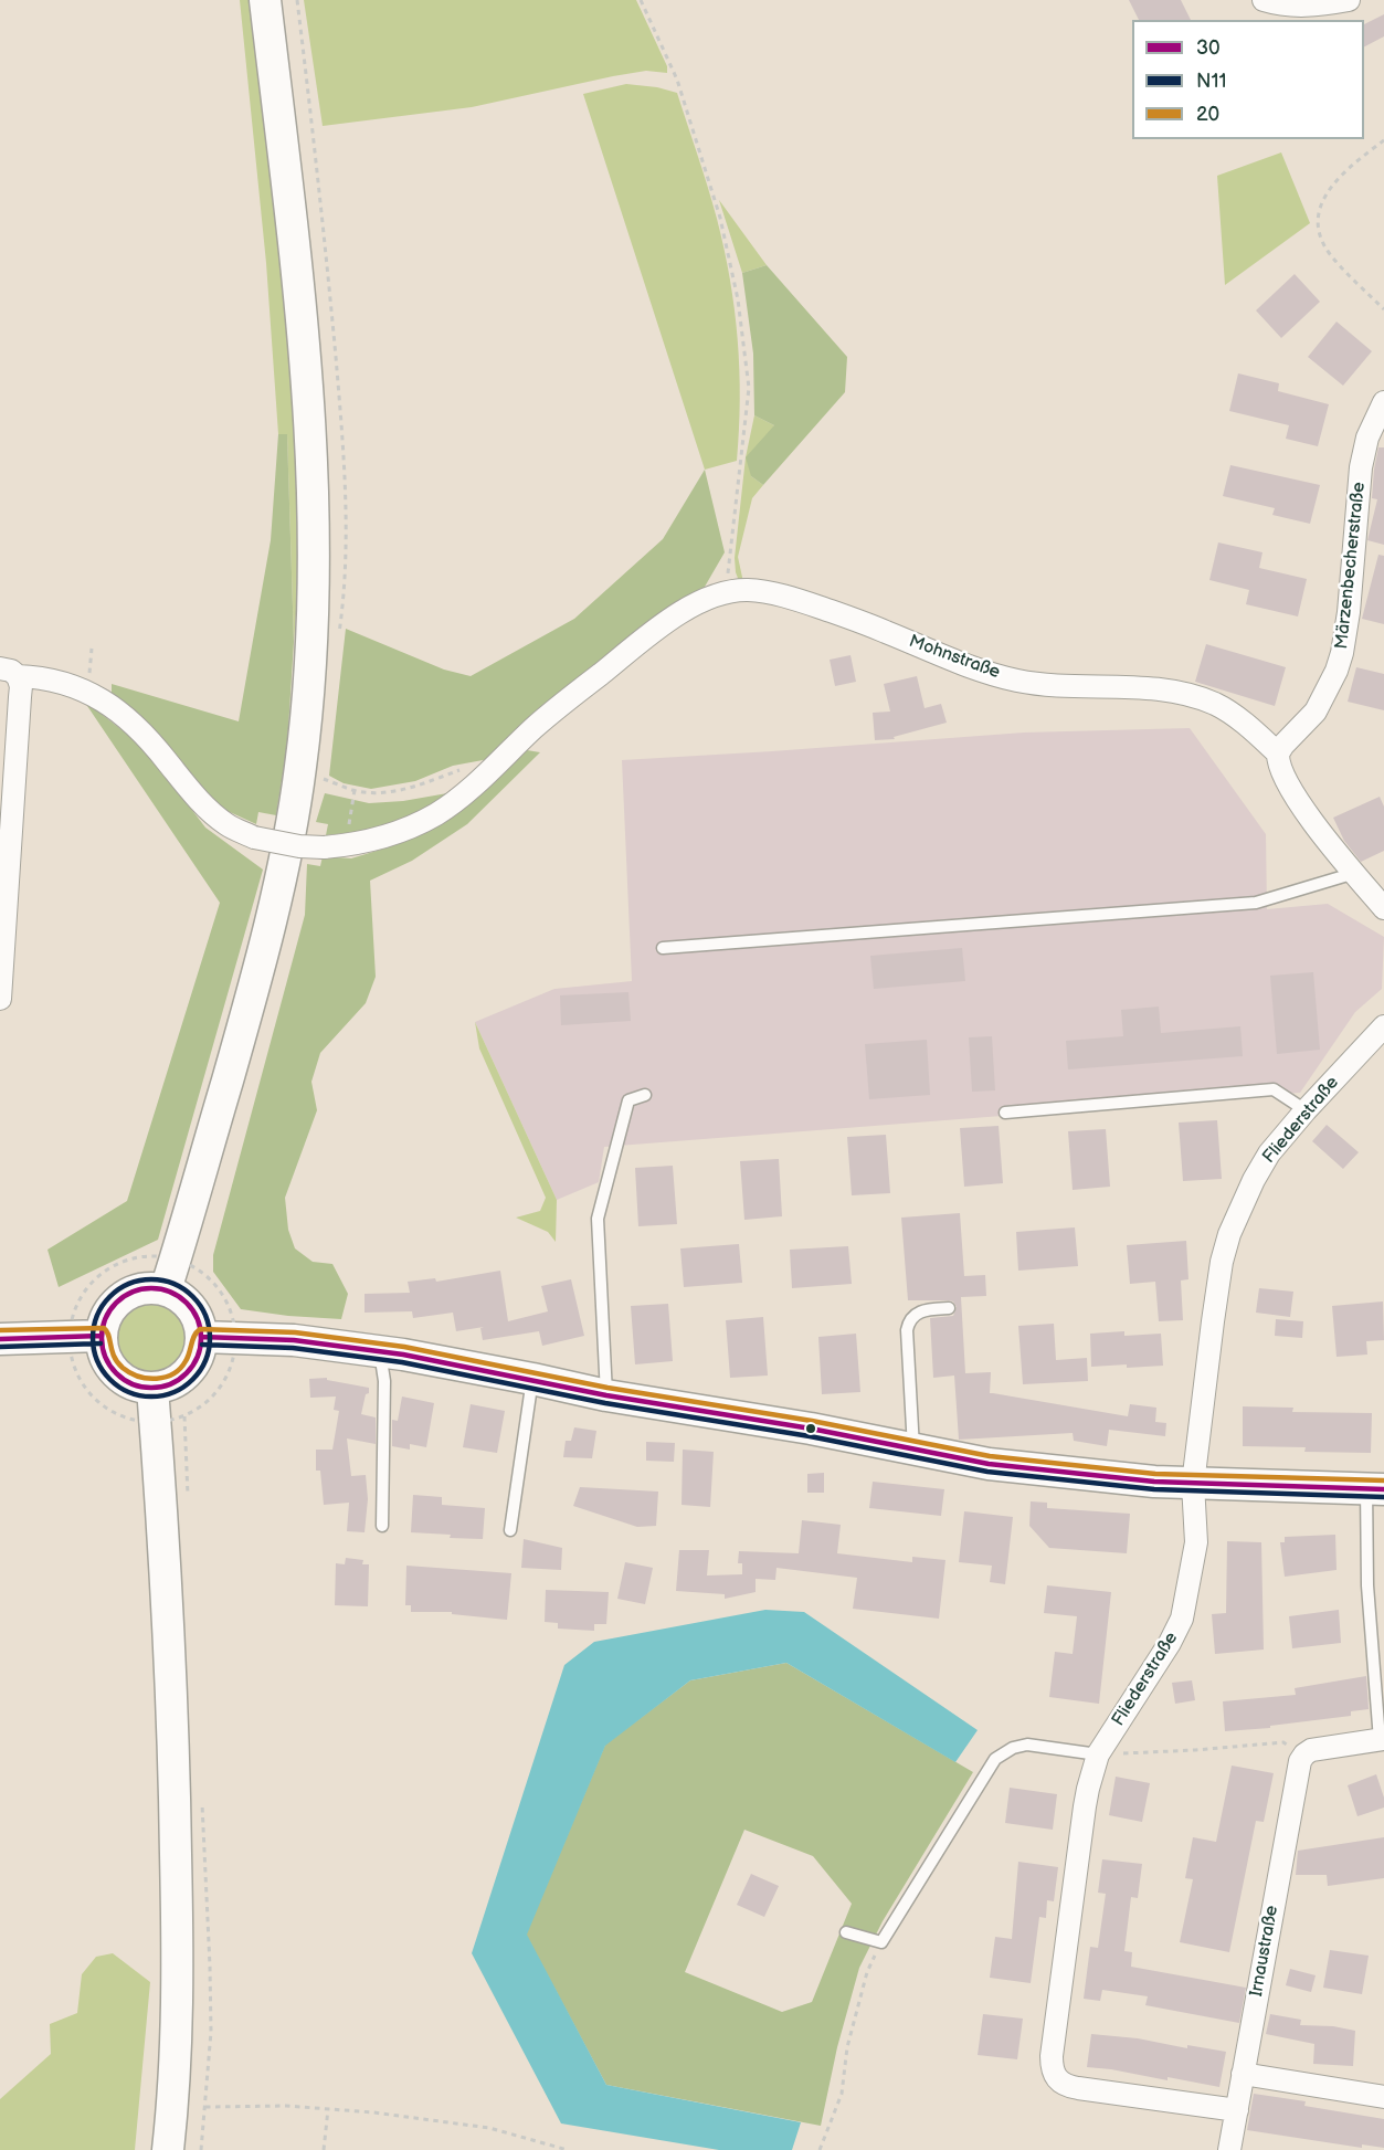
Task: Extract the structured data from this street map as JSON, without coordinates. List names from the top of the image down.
{
  "streets": {
    "street": [
      "Märzenbecherstraße",
      "Mohnstraße",
      "Fliederstraße",
      "Irnaustraße"
    ]
  },
  "crossings": [
    ["Märzenbecherstraße", "Mohnstraße"],
    ["Fliederstraße", "Irnaustraße"]
  ],
  "lines": ["transit line N11", "transit line 30", "transit line 20"],
  "legend": ["30", "N11", "20"]
}
